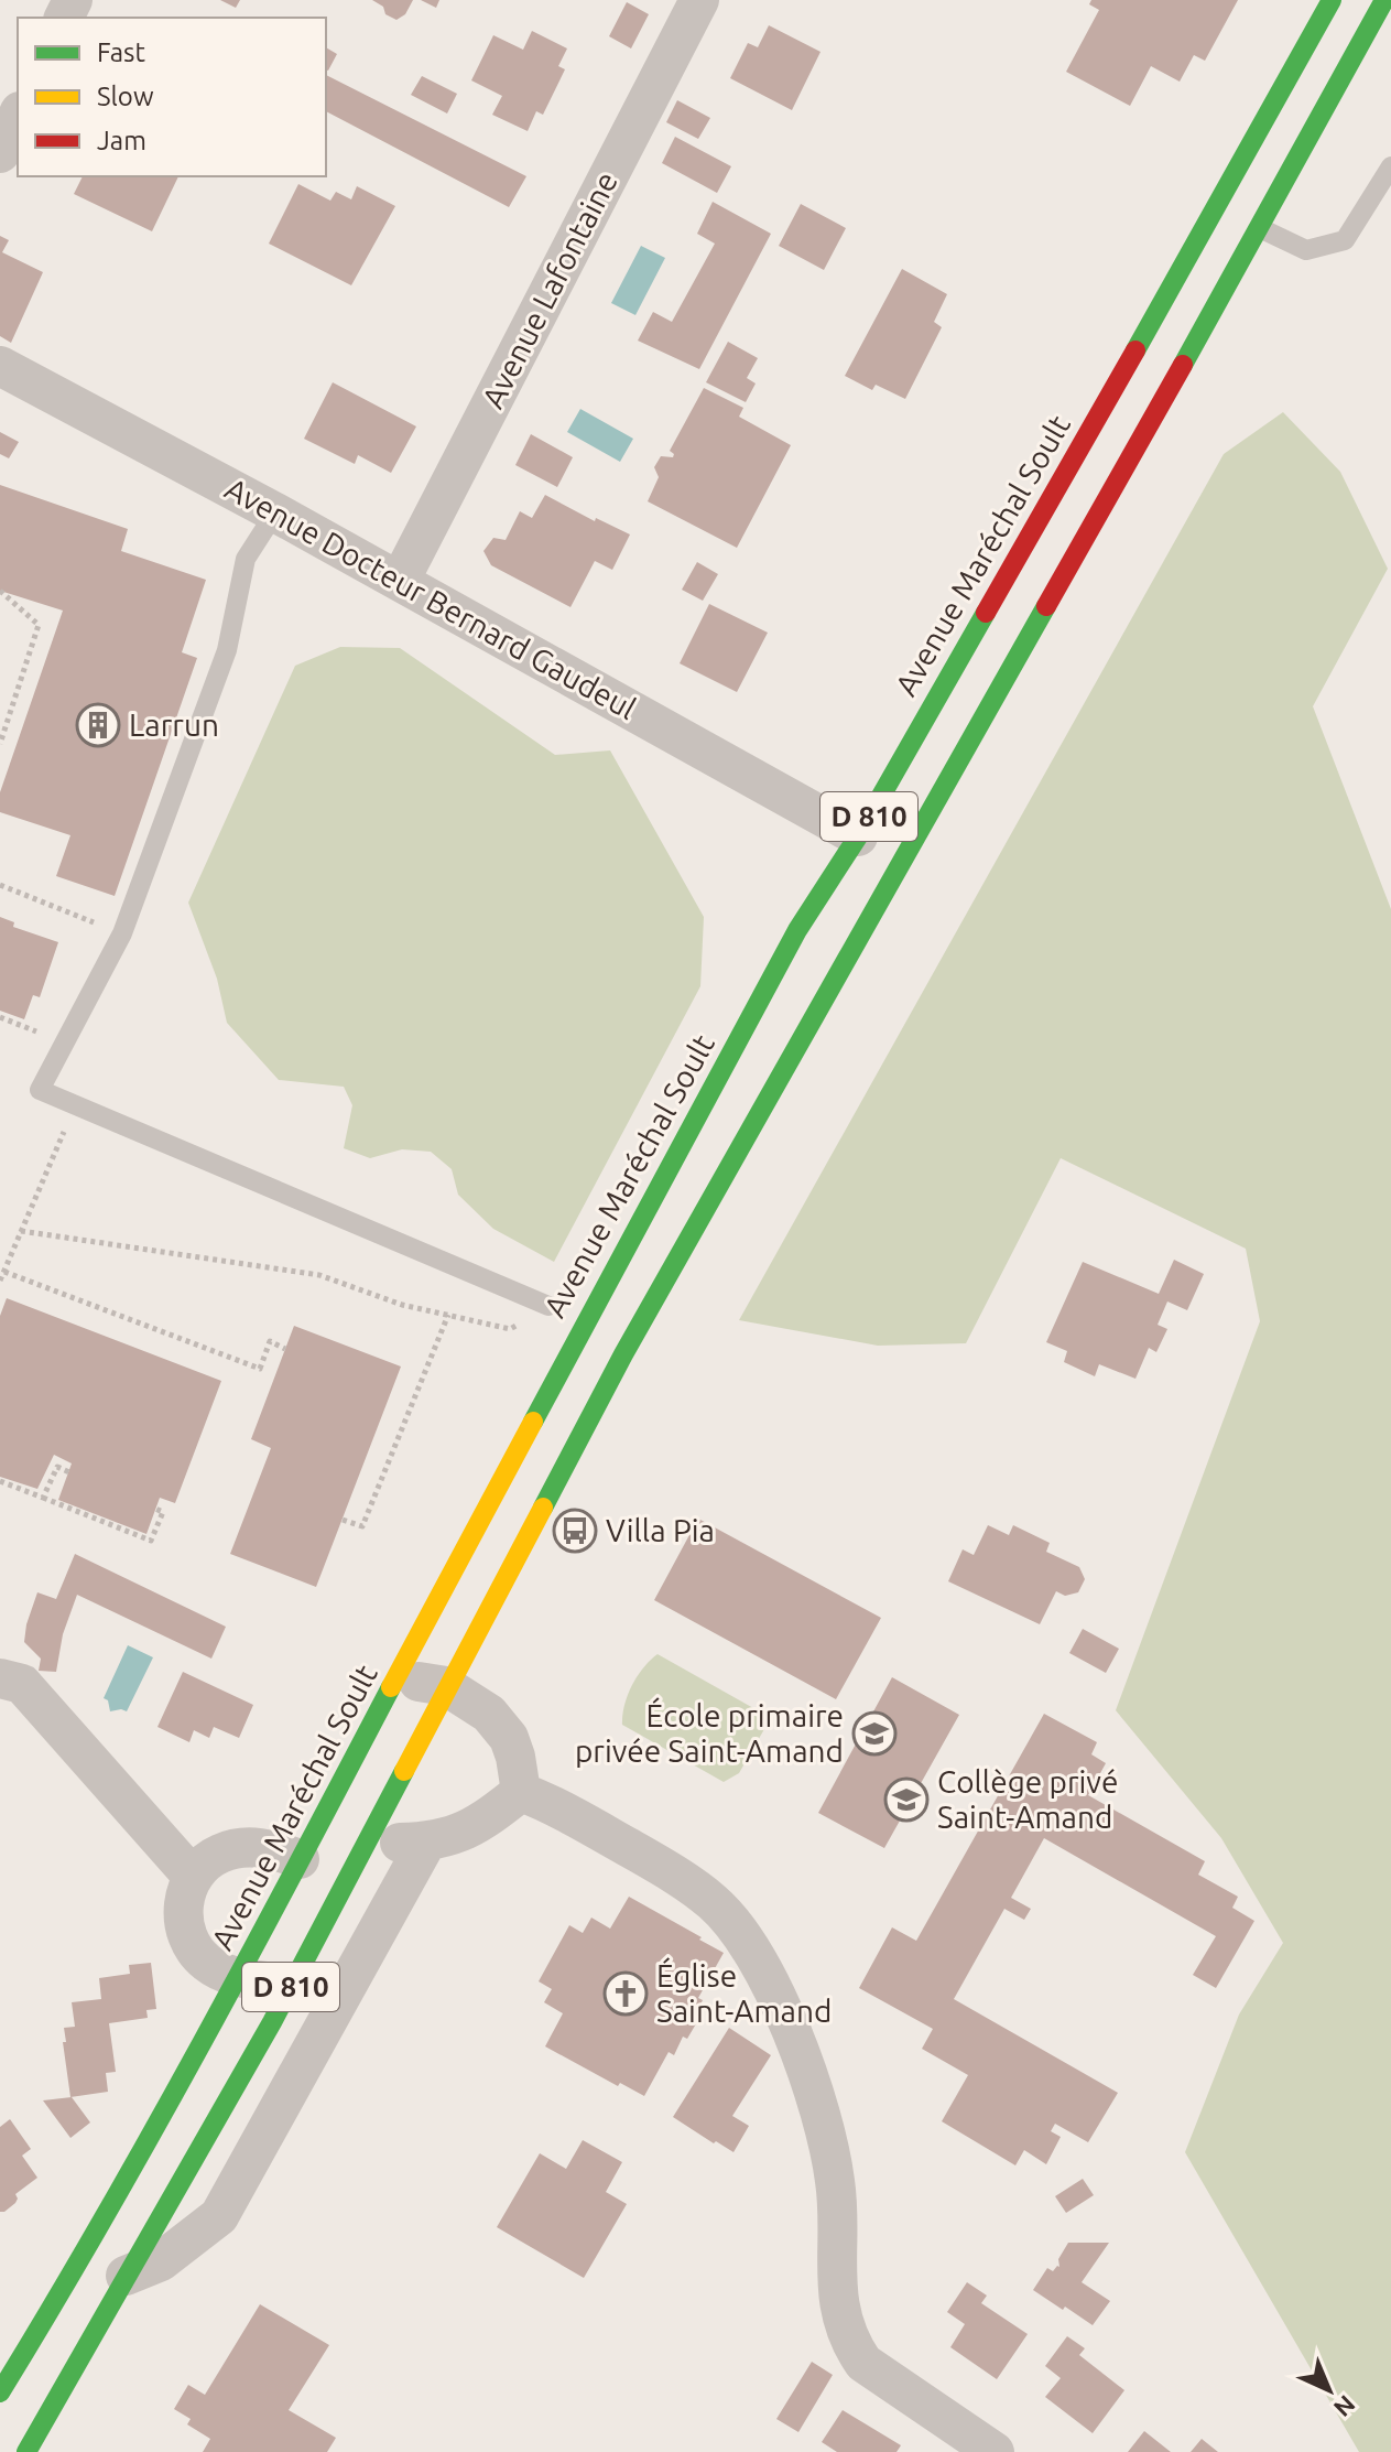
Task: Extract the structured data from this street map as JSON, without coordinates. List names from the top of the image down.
{
  "streets": {
    "main road": ["Avenue Maréchal Soult", "D 810"],
    "street": ["Avenue Lafontaine", "Avenue Docteur Bernard Gaudeul"]
  },
  "crossings": [
    ["Avenue Lafontaine", "Avenue Docteur Bernard Gaudeul"],
    ["Avenue Maréchal Soult", "Avenue Docteur Bernard Gaudeul"]
  ],
  "places": {
    "building": ["Larrun"],
    "bus stop": ["Villa Pia"],
    "school or university": ["École primaire privée Saint-Amand", "Collège privé Saint-Amand"],
    "church": ["Église Saint-Amand"]
  },
  "legend": ["Fast", "Slow", "Jam"],
  "north": "bottom right"
}
